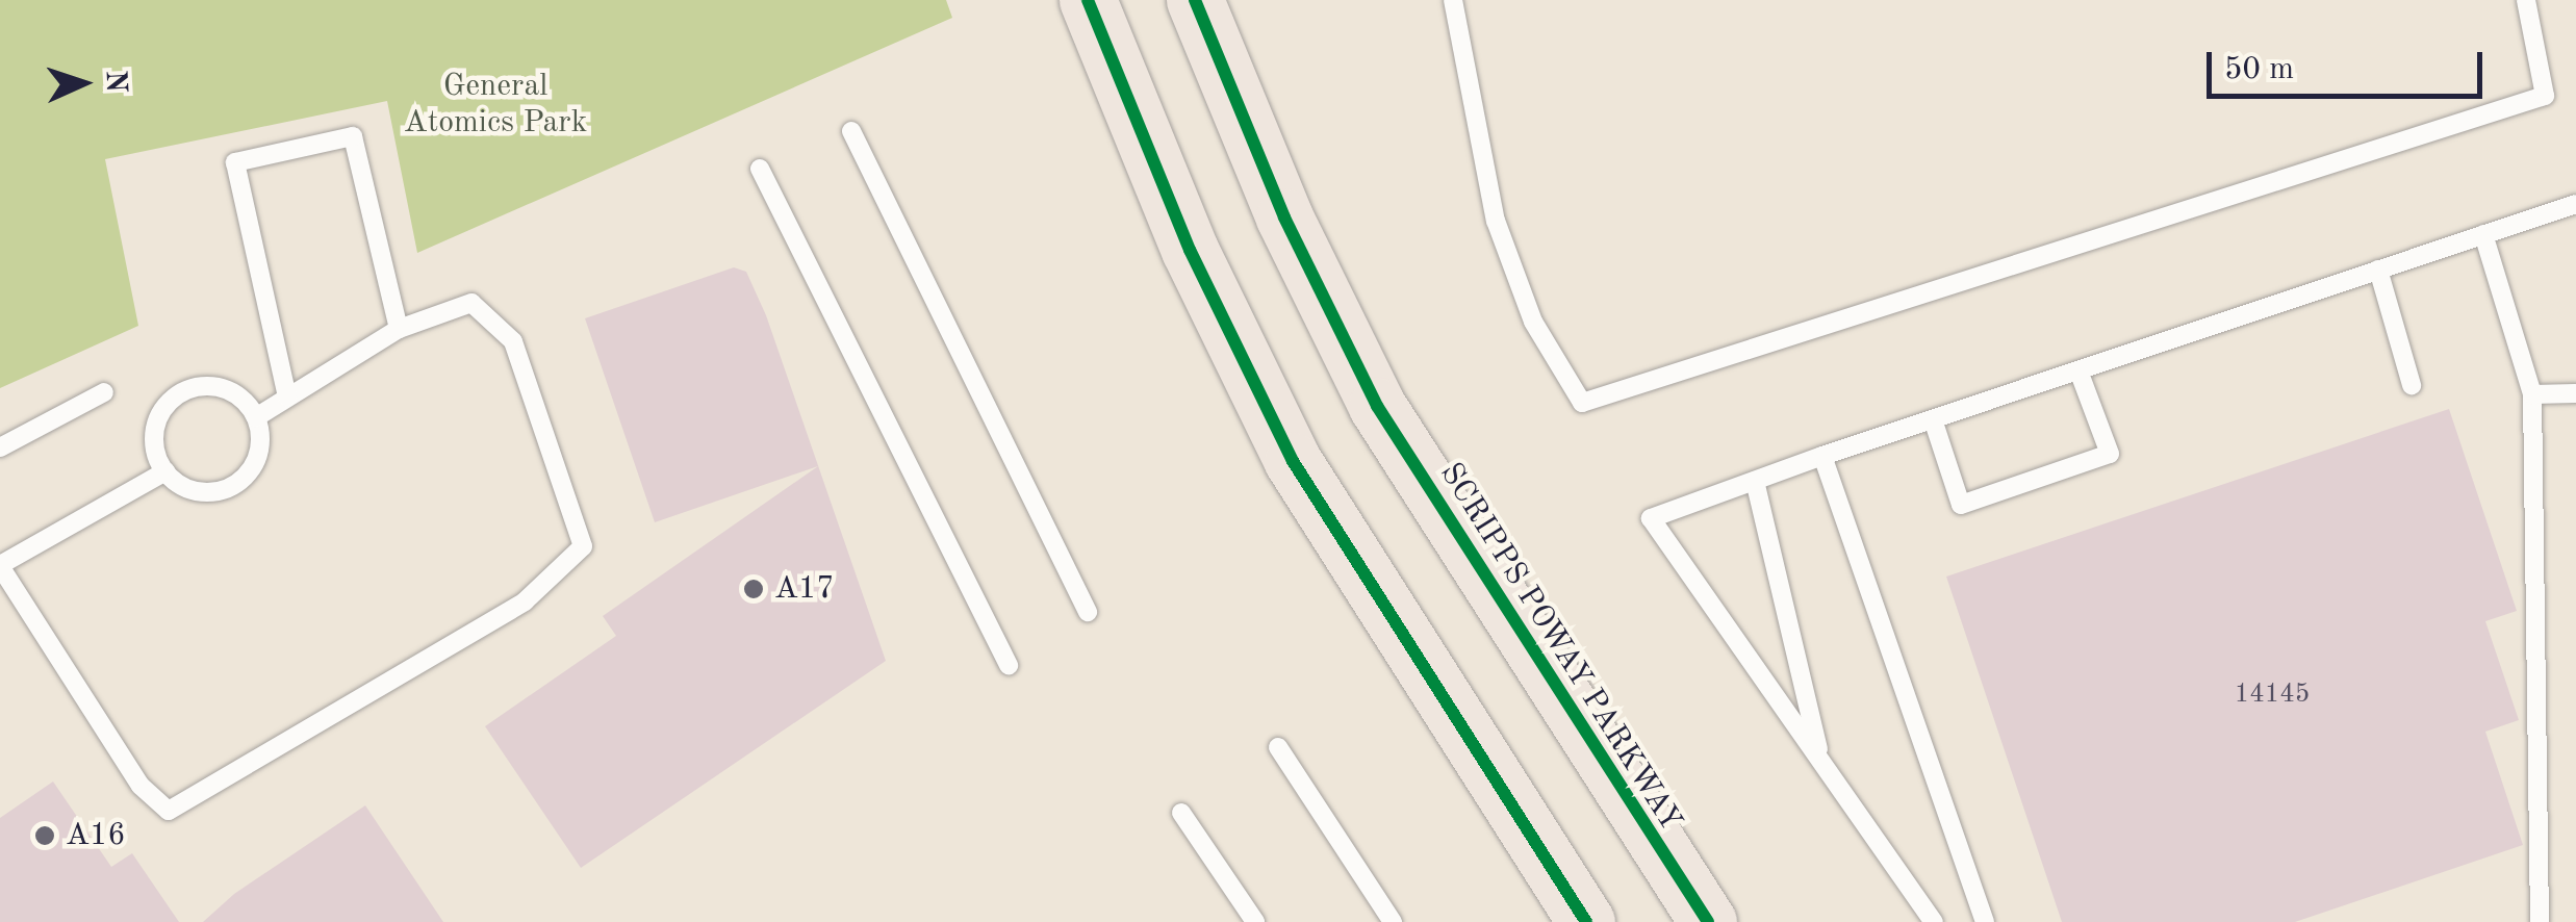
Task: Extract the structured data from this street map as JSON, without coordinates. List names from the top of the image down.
{
  "streets": {
    "main road": ["SCRIPPS POWAY PARKWAY"]
  },
  "parks": ["General Atomics Park"],
  "places": ["A17", "A16"],
  "house_numbers": ["14145"],
  "scale_bar": "50 m",
  "north": "right"
}
